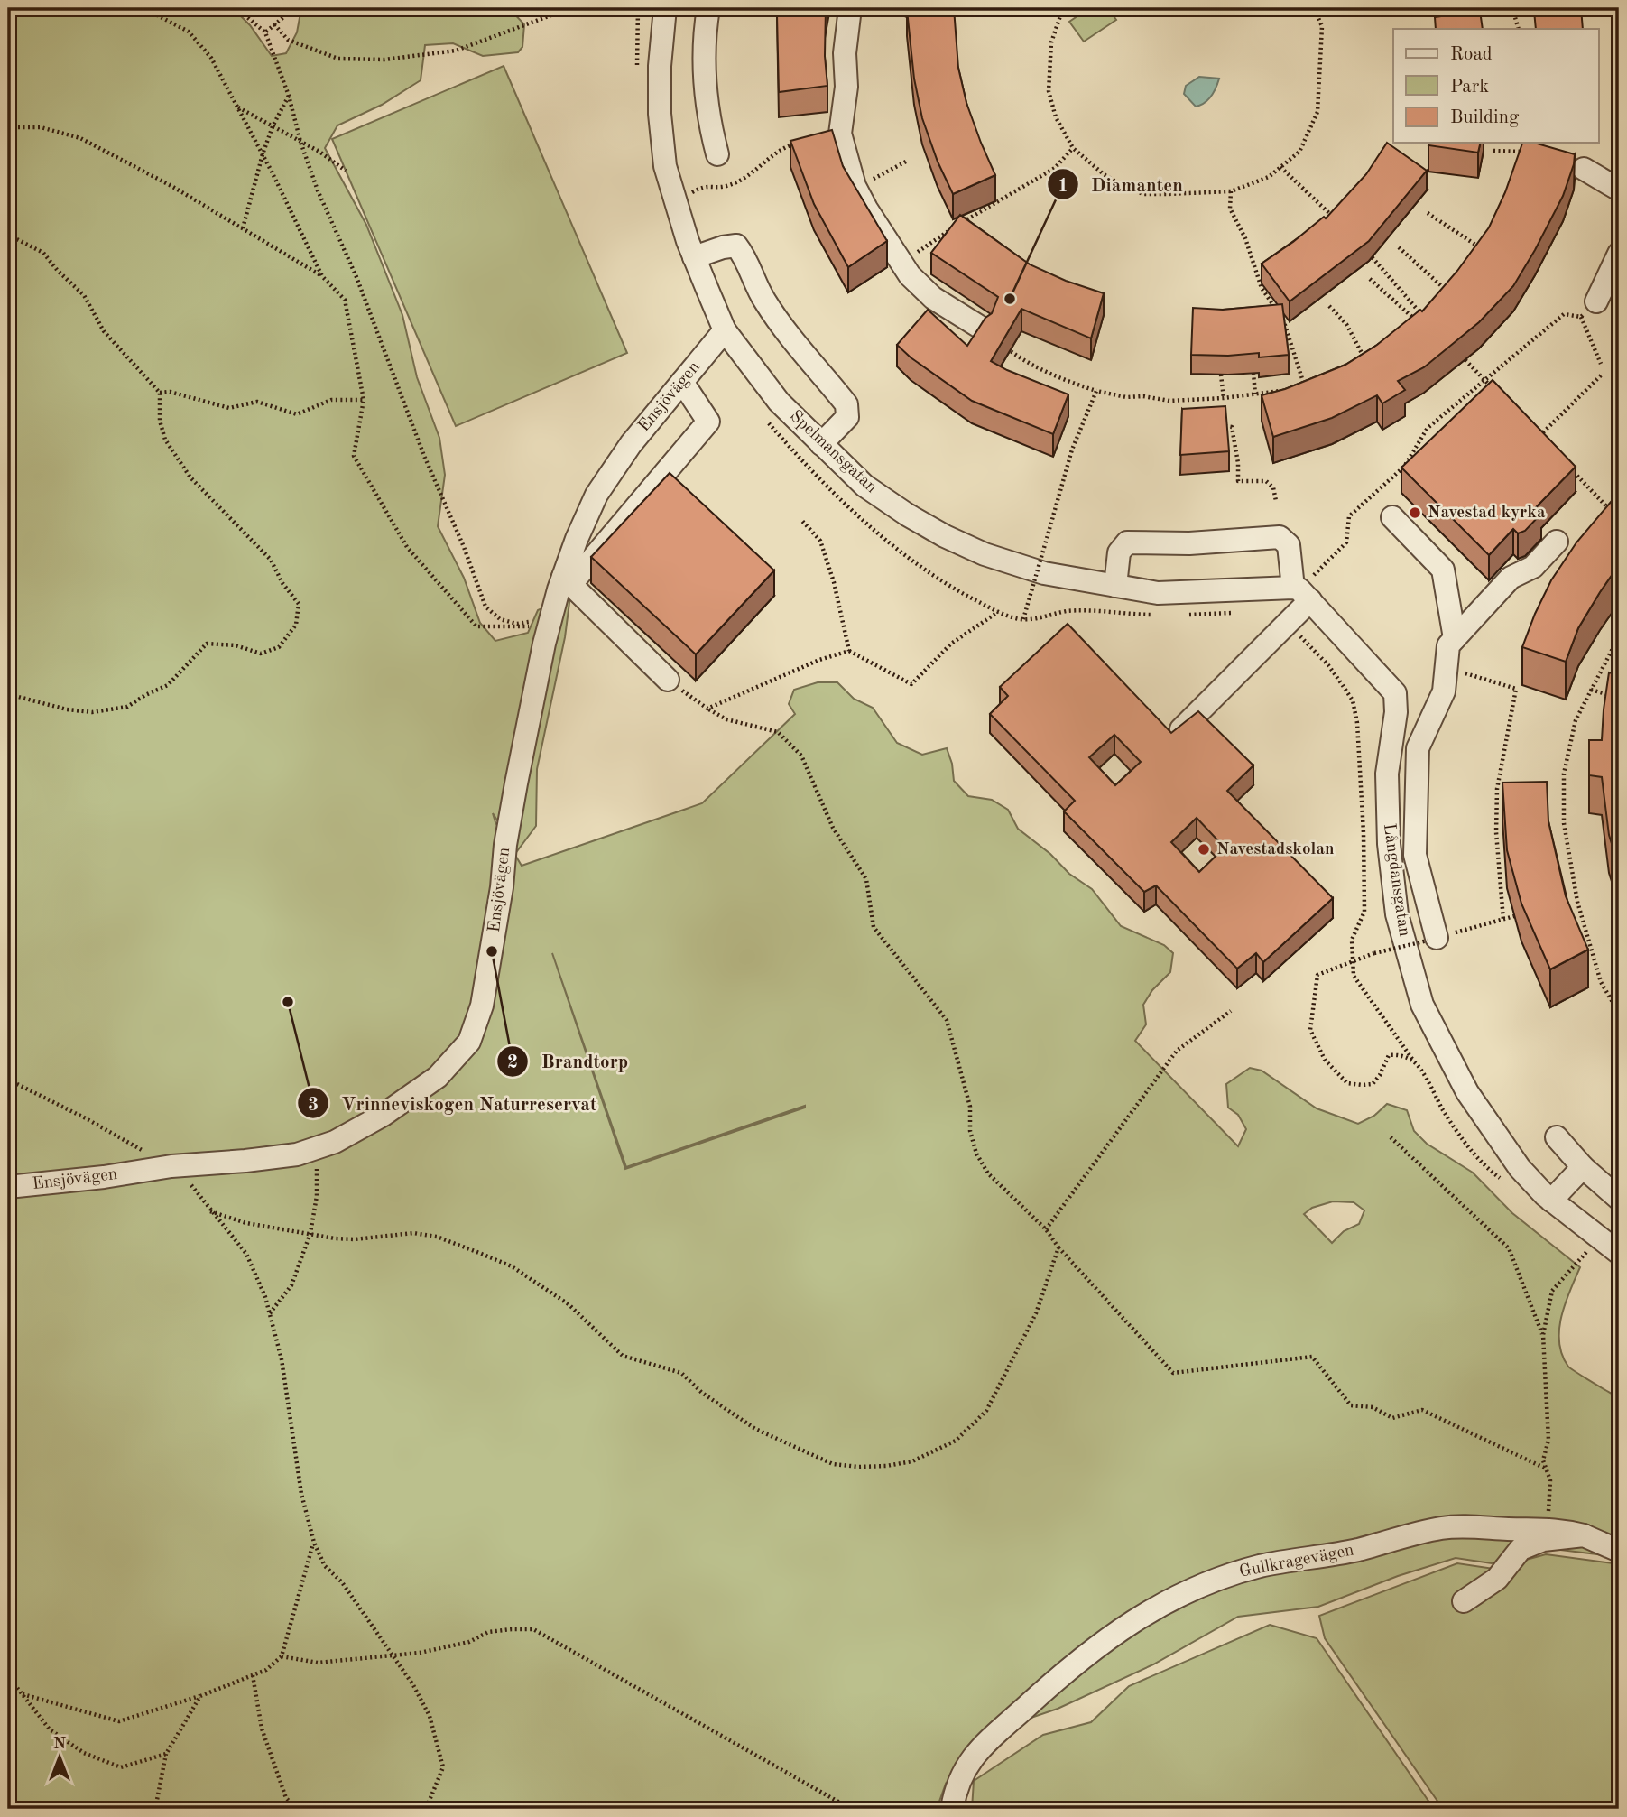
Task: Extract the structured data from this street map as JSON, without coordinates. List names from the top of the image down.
{
  "streets": {
    "street": [
      "Ensjövägen",
      "Spelmansgatan",
      "Långdansgatan",
      "Gullkragevägen"
    ]
  },
  "crossings": [
    ["Ensjövägen", "Spelmansgatan"],
    ["Spelmansgatan", "Långdansgatan"]
  ],
  "places": [
    "Diamanten",
    "Navestad kyrka",
    "Navestadskolan",
    "Brandtorp",
    "Vrinneviskogen Naturreservat"
  ],
  "legend": ["Road", "Park", "Building"],
  "north": "top"
}
